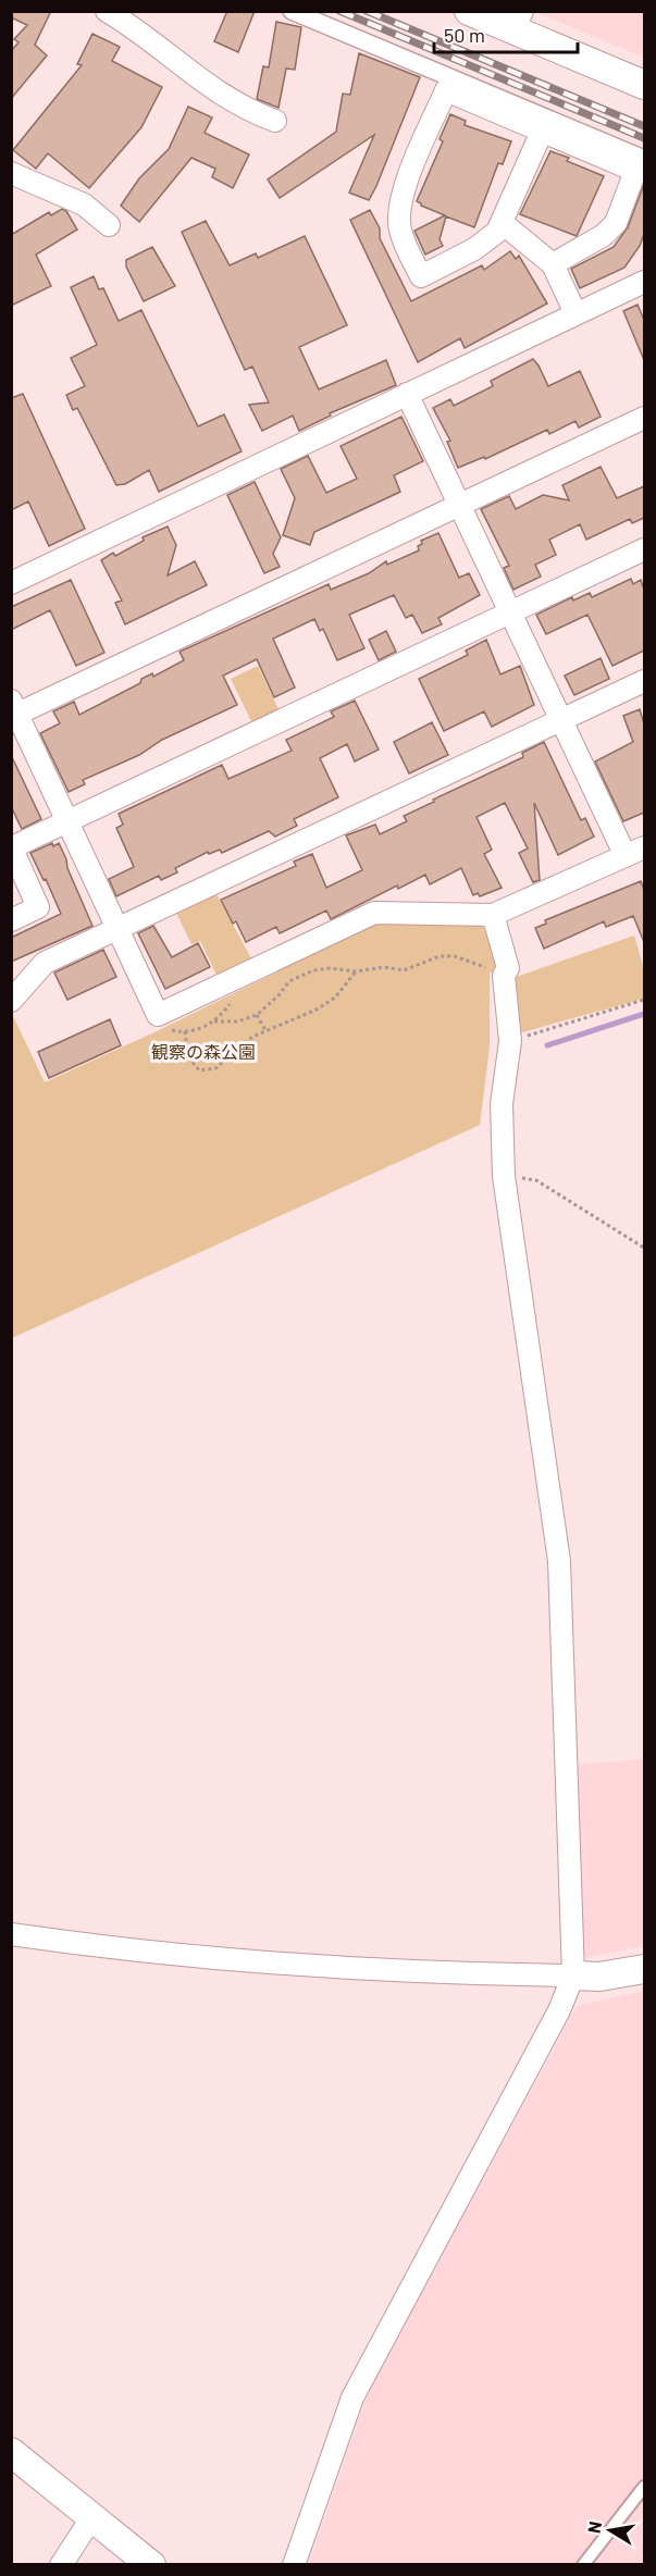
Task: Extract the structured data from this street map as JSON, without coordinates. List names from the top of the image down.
{
  "parks": ["観察の森公園"],
  "scale_bar": "50 m",
  "north": "left"
}
